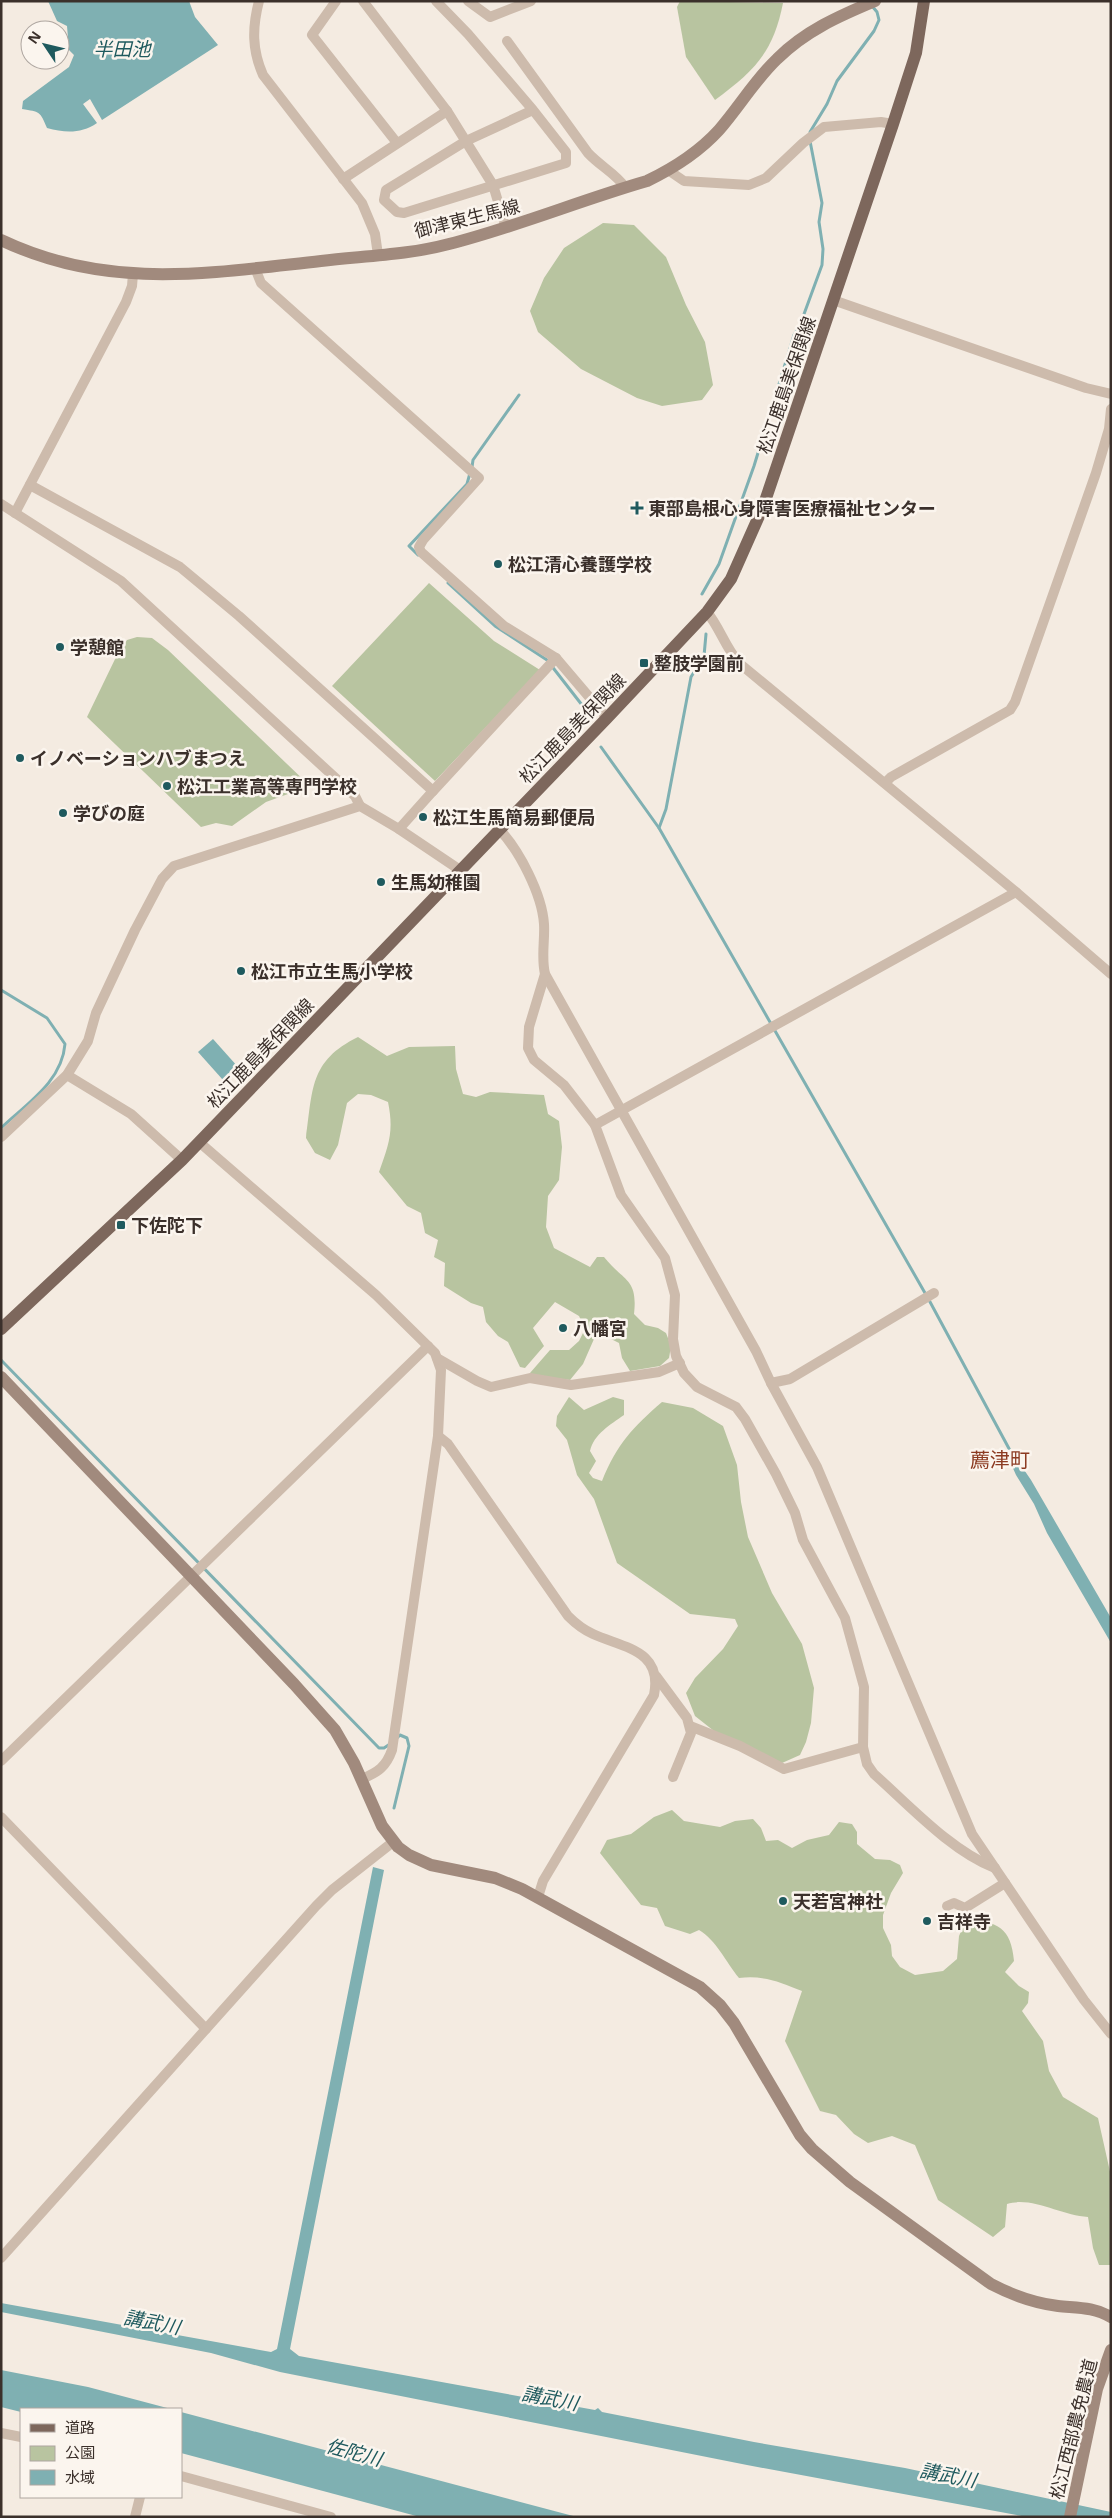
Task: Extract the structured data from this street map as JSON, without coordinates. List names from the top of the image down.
{
  "streets": {
    "main road": ["松江鹿島美保関線"],
    "street": ["御津東生馬線", "松江西部農免農道"]
  },
  "districts": ["薦津町"],
  "water": ["半田池", "講武川", "佐陀川"],
  "places": {
    "health": ["東部島根心身障害医療福祉センター"],
    "other": [
      "松江清心養護学校",
      "学憩館",
      "イノベーションハブまつえ",
      "松江工業高等専門学校",
      "学びの庭",
      "松江生馬簡易郵便局",
      "生馬幼稚園",
      "松江市立生馬小学校",
      "八幡宮",
      "天若宮神社",
      "吉祥寺"
    ],
    "transit": ["整肢学園前", "下佐陀下"]
  },
  "legend": ["道路", "公園", "水域"],
  "north": "top left"
}
